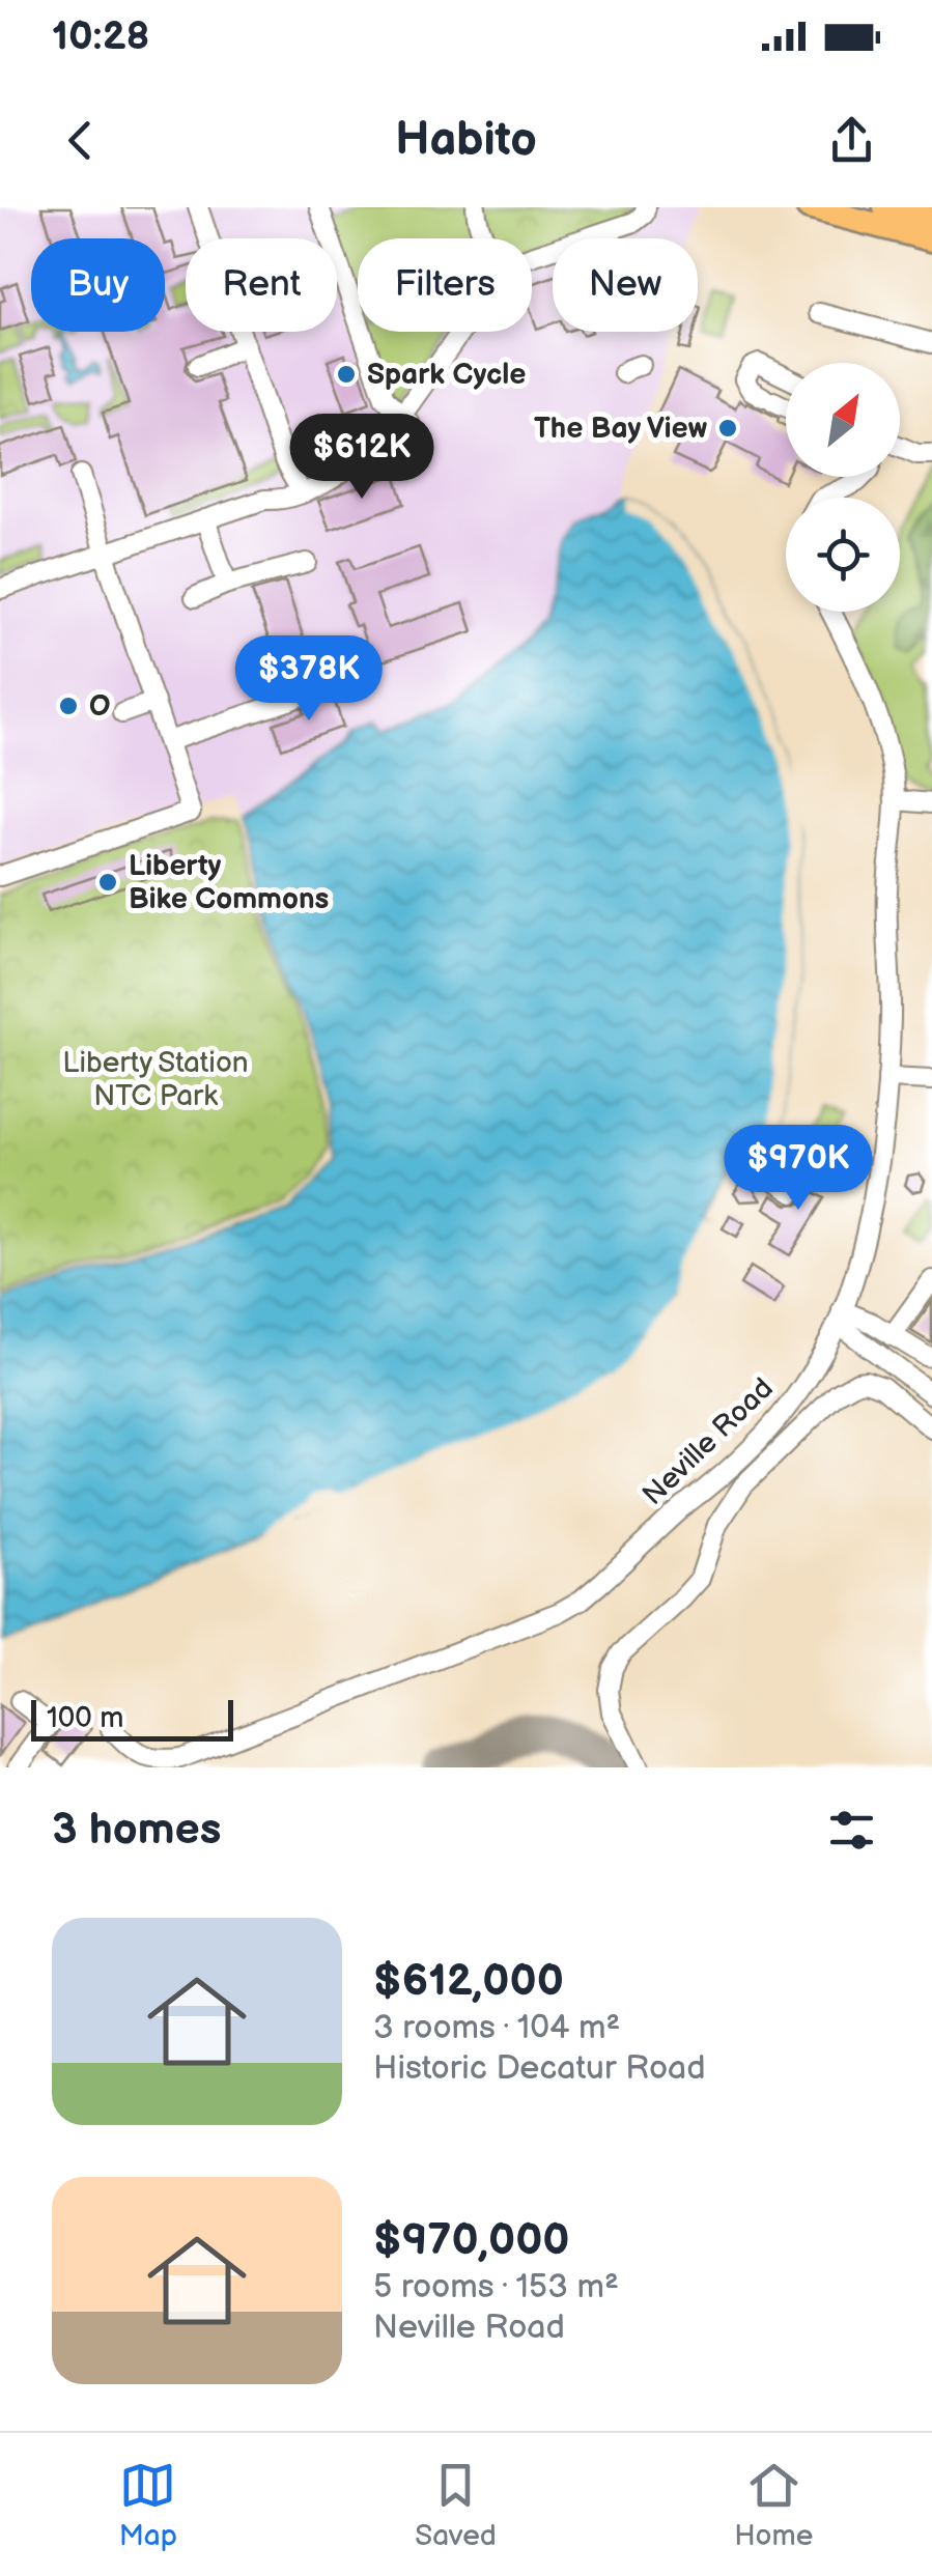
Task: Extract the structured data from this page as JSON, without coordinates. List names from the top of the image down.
{
  "streets": {
    "street": ["Neville Road"]
  },
  "parks": ["Liberty Station NTC Park"],
  "places": [
    "Spark Cycle",
    "The Bay View",
    "O",
    "Liberty Bike Commons"
  ],
  "scale_bar": "100 m",
  "north": "top right",
  "page": {
    "status": "10:28",
    "header": "Habito",
    "chip": [
      "Buy",
      "Rent",
      "Filters",
      "New"
    ],
    "price": ["$612K", "$378K", "$970K"],
    "scale": "100 m",
    "heading": "3 homes",
    "list": [
      {
        "name": "$612,000",
        "note": "3 rooms · 104 m² · Historic Decatur Road"
      },
      {
        "name": "$970,000",
        "note": "5 rooms · 153 m² · Neville Road"
      }
    ],
    "tabs": ["Map", "Saved", "Home"]
  }
}
